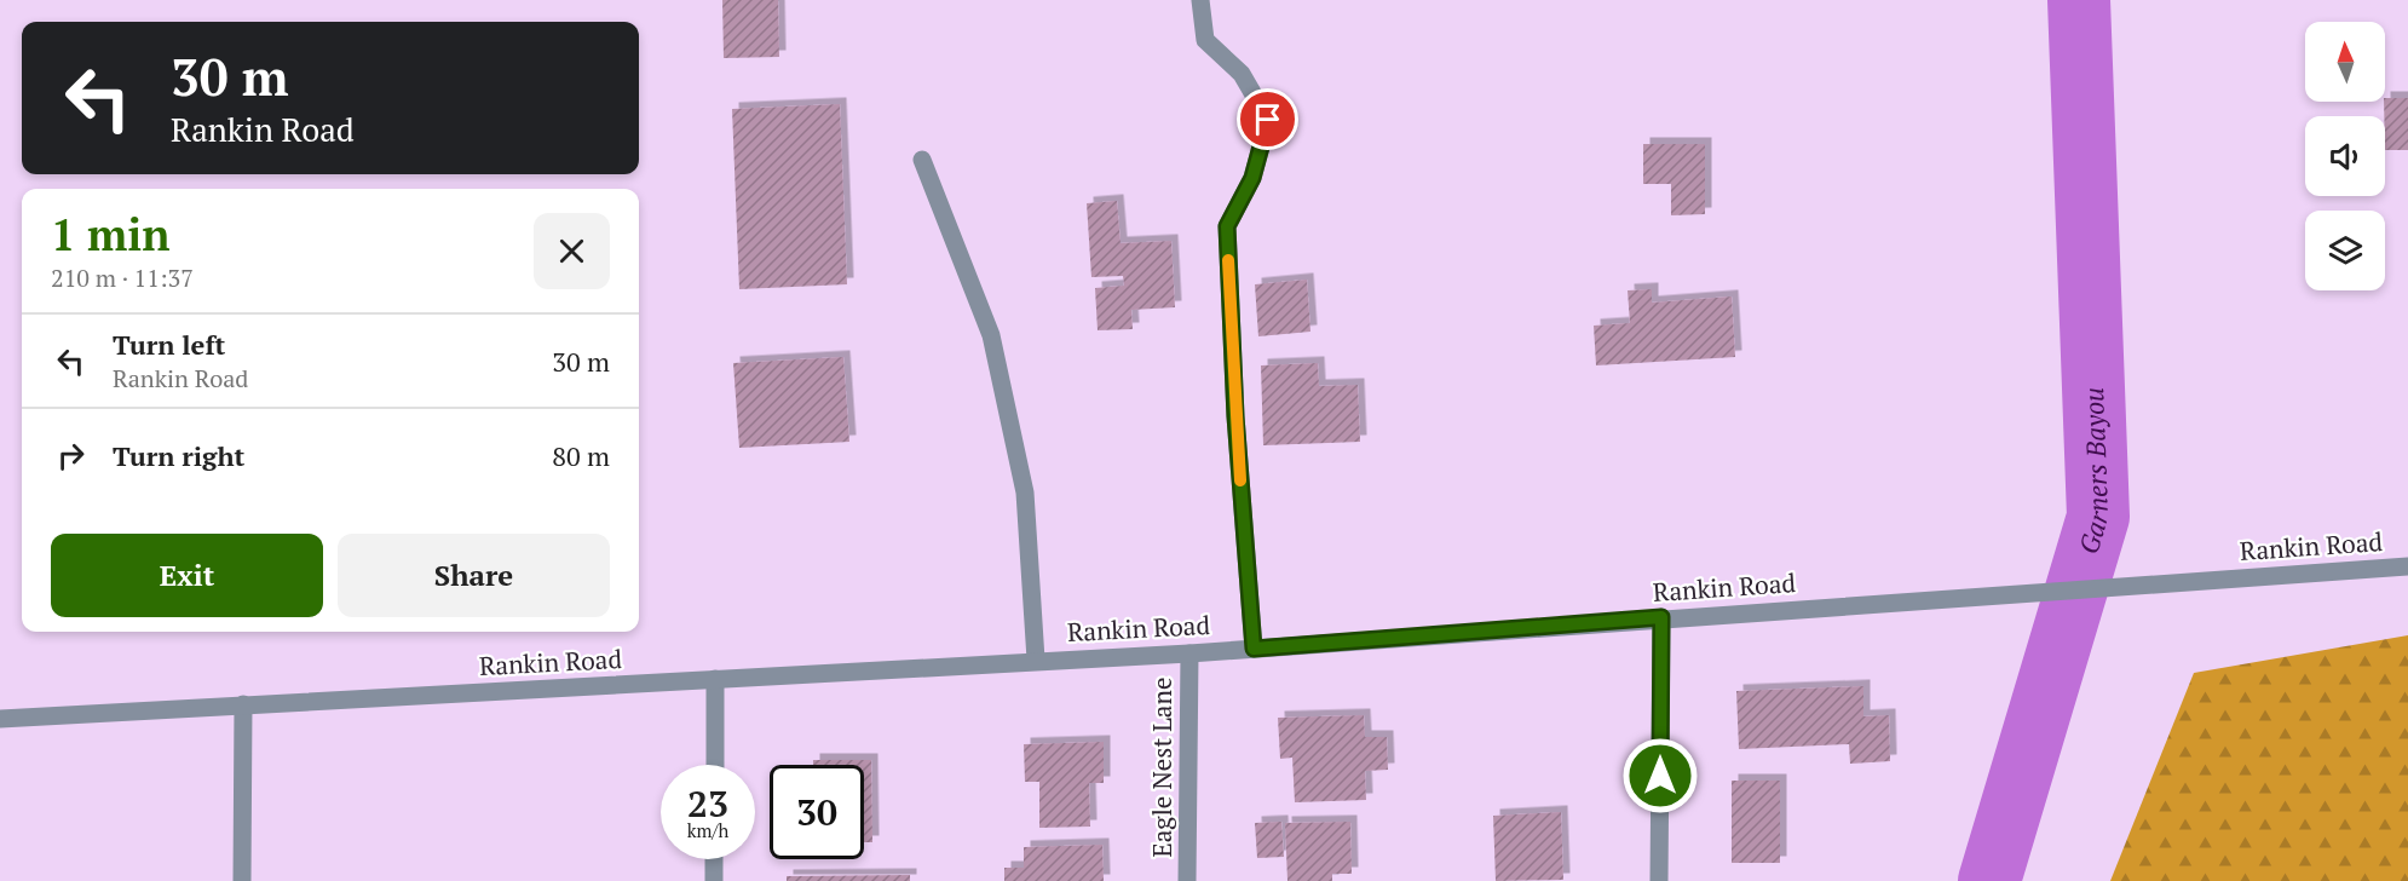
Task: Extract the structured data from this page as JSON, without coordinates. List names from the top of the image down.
{
  "streets": {
    "street": ["Rankin Road", "Eagle Nest Lane"]
  },
  "crossings": [
    ["Rankin Road", "Eagle Nest Lane"]
  ],
  "water": ["Garners Bayou"],
  "north": "top",
  "page": {
    "turn": ["30 m", "Rankin Road"],
    "heading": ["1 min", "210 m · 11:37"],
    "list": [
      {
        "name": "Turn left",
        "note": "Rankin Road",
        "value": "30 m"
      },
      {
        "name": "Turn right",
        "value": "80 m"
      }
    ],
    "buttons": ["Exit", "Share"],
    "speed": "23 km/h",
    "limit": "30"
  }
}
